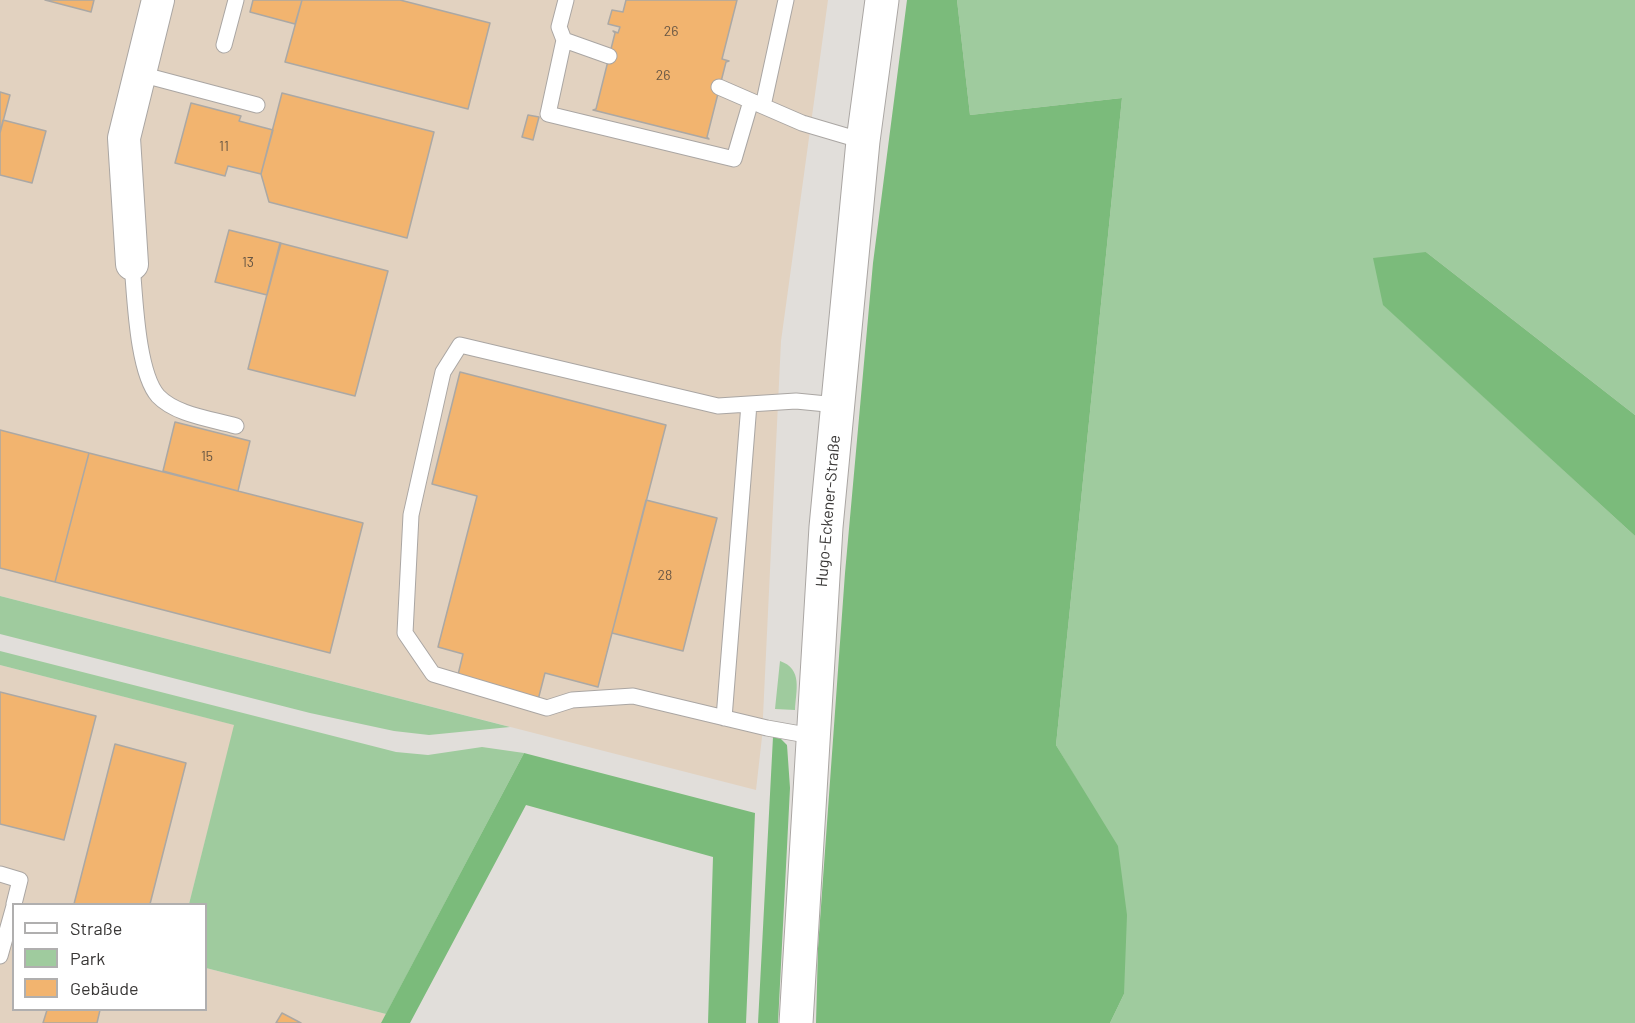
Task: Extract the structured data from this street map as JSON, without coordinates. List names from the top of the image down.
{
  "streets": {
    "main road": ["Hugo-Eckener-Straße"]
  },
  "house_numbers": [
    "26",
    "26",
    "11",
    "13",
    "15",
    "28"
  ],
  "legend": ["Straße", "Park", "Gebäude"]
}
